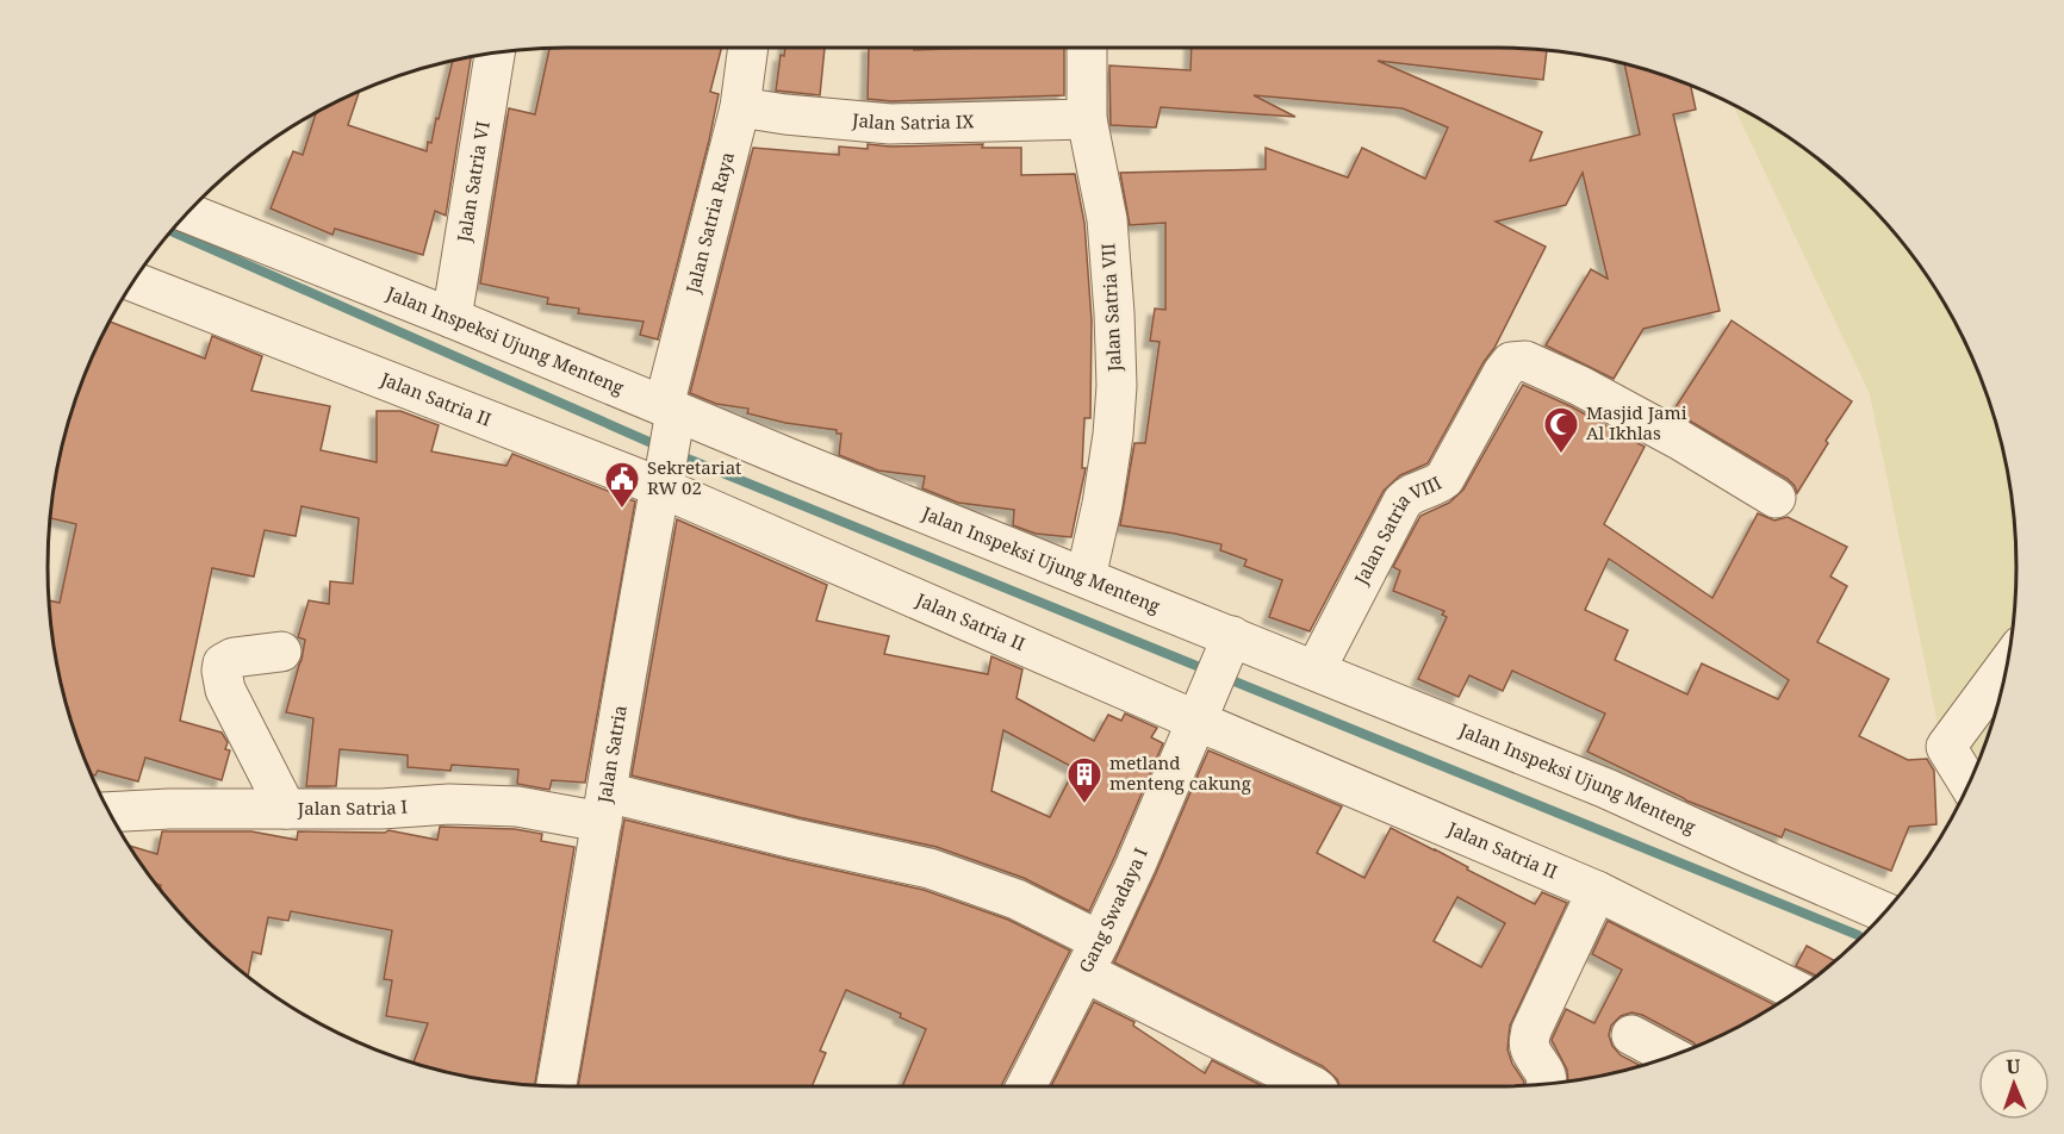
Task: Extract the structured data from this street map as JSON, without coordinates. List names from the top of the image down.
{
  "streets": {
    "street": [
      "Jalan Satria IX",
      "Jalan Satria VI",
      "Jalan Satria Raya",
      "Jalan Satria VII",
      "Jalan Inspeksi Ujung Menteng",
      "Jalan Satria II",
      "Jalan Satria VIII",
      "Jalan Satria",
      "Jalan Satria I",
      "Gang Swadaya I"
    ]
  },
  "crossings": [
    ["Jalan Satria IX", "Jalan Satria Raya"],
    ["Jalan Satria IX", "Jalan Satria VII"],
    ["Jalan Satria VI", "Jalan Inspeksi Ujung Menteng"],
    ["Jalan Satria Raya", "Jalan Inspeksi Ujung Menteng"],
    ["Jalan Satria Raya", "Jalan Satria"],
    ["Jalan Satria VII", "Jalan Inspeksi Ujung Menteng"],
    ["Jalan Inspeksi Ujung Menteng", "Jalan Satria VIII"],
    ["Jalan Inspeksi Ujung Menteng", "Jalan Satria"],
    ["Jalan Inspeksi Ujung Menteng", "Gang Swadaya I"],
    ["Jalan Satria II", "Jalan Satria"],
    ["Jalan Satria II", "Gang Swadaya I"],
    ["Jalan Satria", "Jalan Satria I"],
    ["Jalan Satria I", "Gang Swadaya I"]
  ],
  "places": {
    "mosque": ["Masjid Jami Al Ikhlas"],
    "public building": ["Sekretariat RW 02"],
    "building": ["metland menteng cakung"]
  },
  "north": "top"
}
